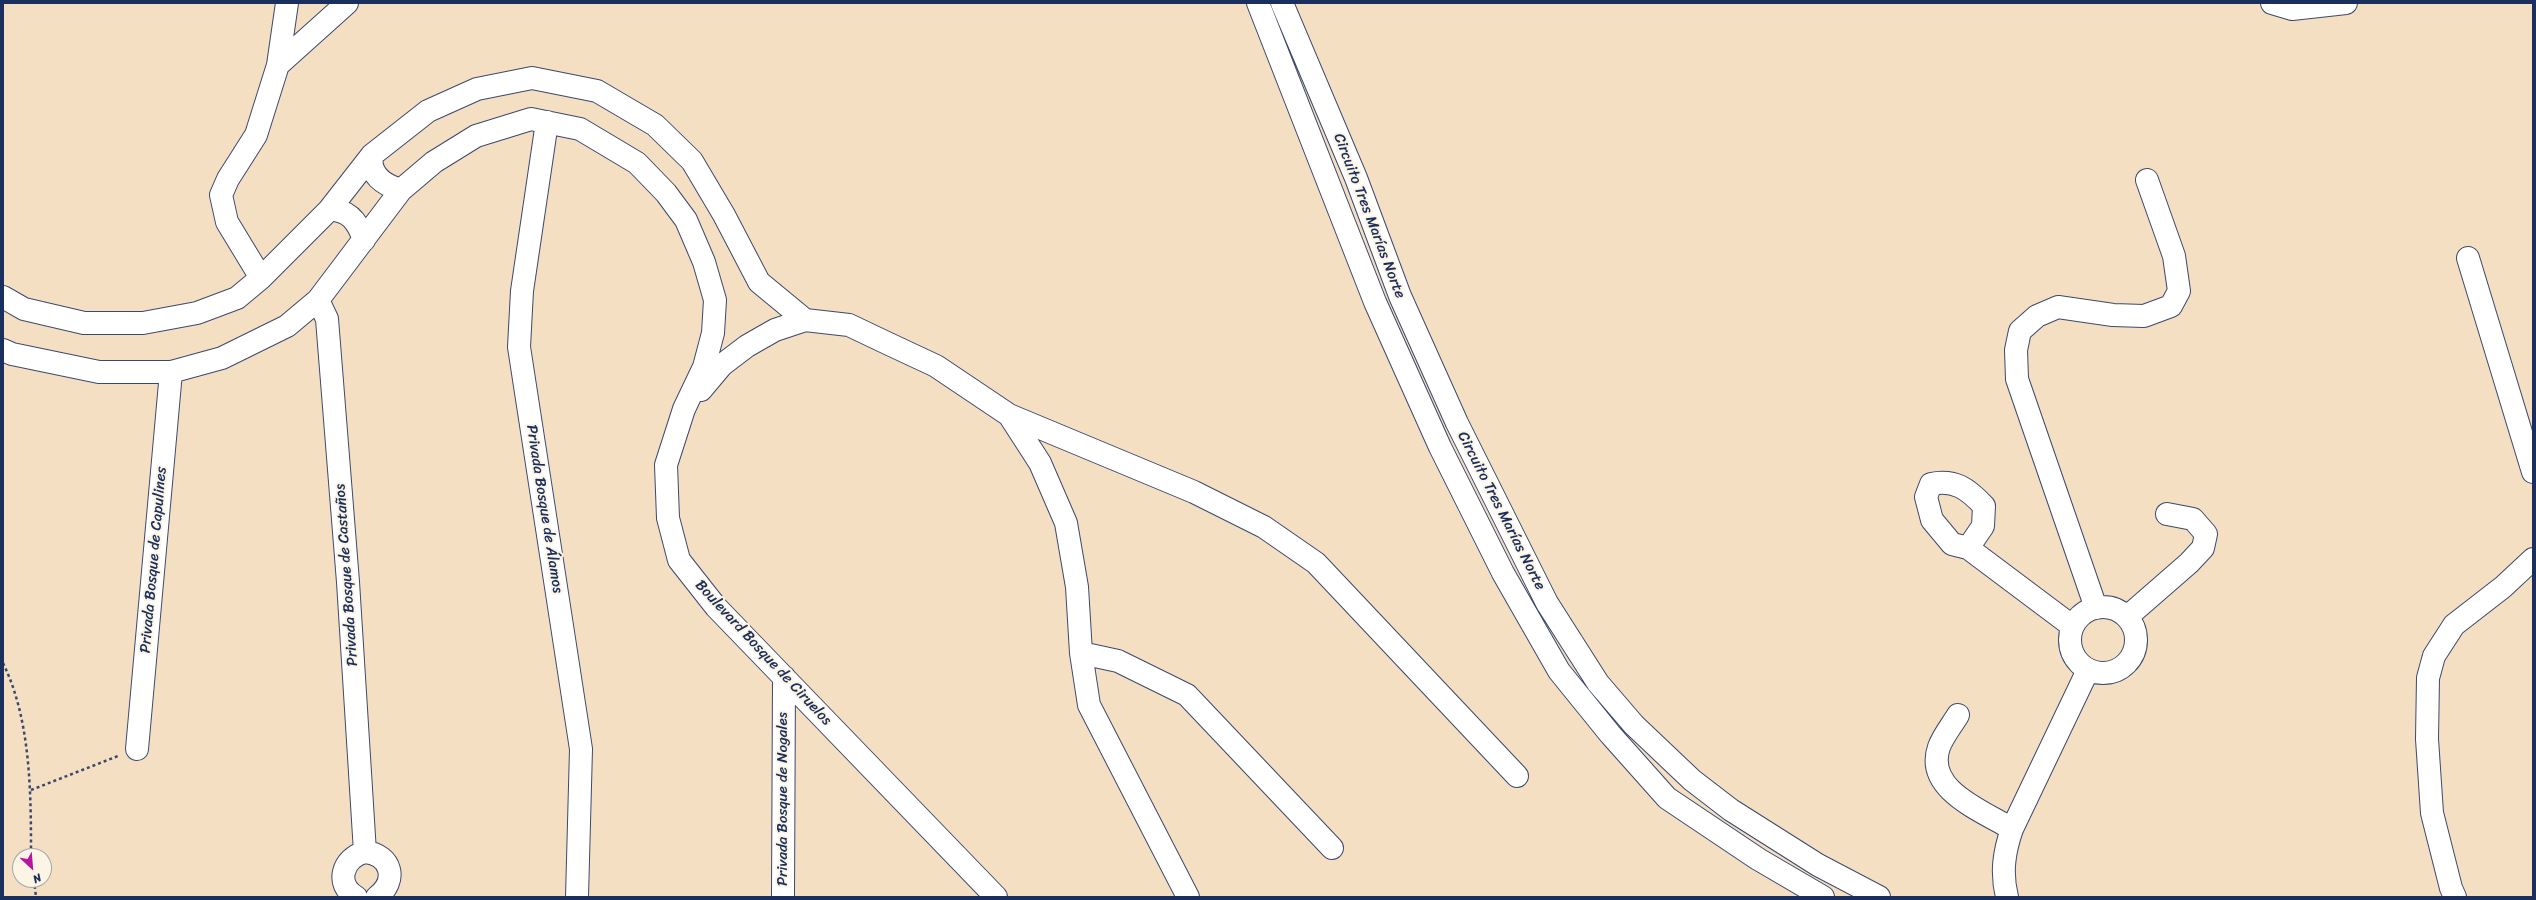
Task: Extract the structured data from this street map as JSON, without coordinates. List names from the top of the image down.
{
  "streets": {
    "street": [
      "Circuito Tres Marías Norte",
      "Privada Bosque de Álamos",
      "Privada Bosque de Capulines",
      "Privada Bosque de Castaños",
      "Boulevard Bosque de Ciruelos",
      "Privada Bosque de Nogales"
    ]
  },
  "crossings": [
    ["Privada Bosque de Álamos", "Boulevard Bosque de Ciruelos"],
    ["Privada Bosque de Capulines", "Boulevard Bosque de Ciruelos"],
    ["Privada Bosque de Castaños", "Boulevard Bosque de Ciruelos"],
    ["Boulevard Bosque de Ciruelos", "Privada Bosque de Nogales"]
  ],
  "north": "bottom right"
}
